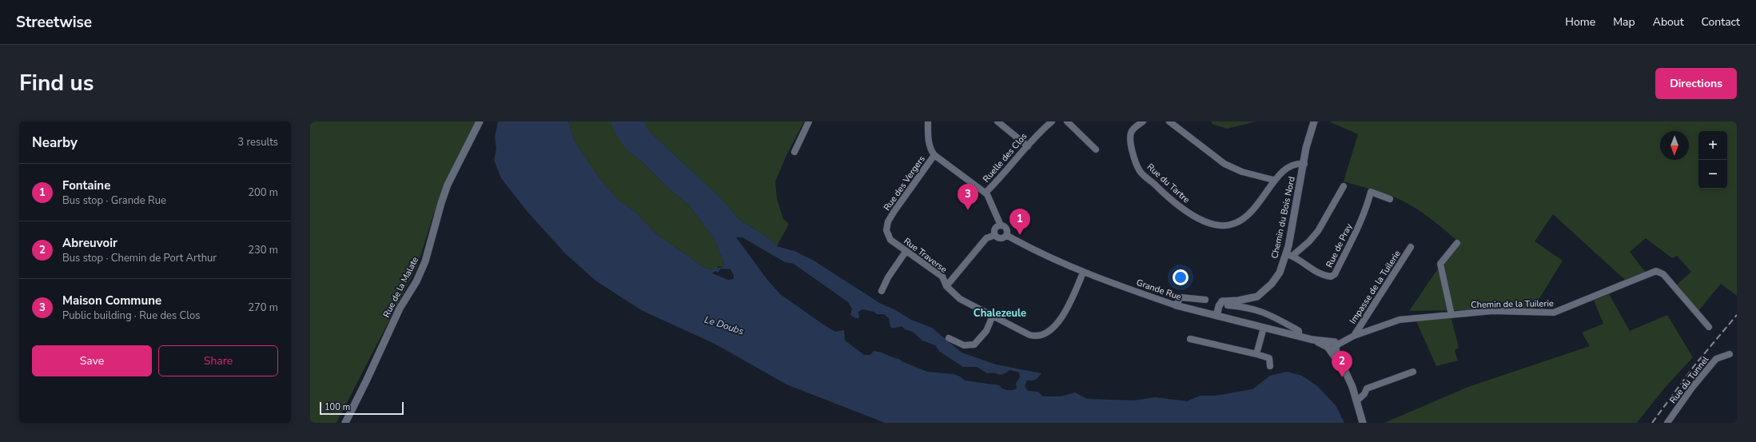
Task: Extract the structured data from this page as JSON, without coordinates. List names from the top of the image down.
{
  "streets": {
    "street": [
      "Ruelle des Clos",
      "Rue des Vergers",
      "Rue du Tartre",
      "Chemin du Bois Nord",
      "Rue de Pray",
      "Rue Traverse",
      "Rue de la Malate",
      "Impasse de la Tuilerie",
      "Grande Rue",
      "Chemin de la Tuilerie",
      "Rue du Tunnel"
    ]
  },
  "crossings": [
    ["Rue des Vergers", "Rue Traverse"],
    ["Rue du Tartre", "Chemin du Bois Nord"],
    ["Chemin du Bois Nord", "Rue de Pray"],
    ["Chemin du Bois Nord", "Grande Rue"],
    ["Rue Traverse", "Grande Rue"],
    ["Impasse de la Tuilerie", "Chemin de la Tuilerie"],
    ["Grande Rue", "Chemin de la Tuilerie"]
  ],
  "districts": ["Chalezeule"],
  "water": ["Le Doubs"],
  "scale_bar": "100 m",
  "north": "bottom",
  "page": {
    "header": "Streetwise",
    "nav": [
      "Home",
      "Map",
      "About",
      "Contact"
    ],
    "title": "Find us",
    "buttons": [
      "Directions",
      ["Save", "Share"]
    ],
    "heading": ["Nearby", "3 results"],
    "map_buttons": ["+", "−"],
    "list": [
      {
        "mark": "1",
        "name": "Fontaine",
        "note": "Bus stop · Grande Rue",
        "value": "200 m"
      },
      {
        "mark": "2",
        "name": "Abreuvoir",
        "note": "Bus stop · Chemin de Port Arthur",
        "value": "230 m"
      },
      {
        "mark": "3",
        "name": "Maison Commune",
        "note": "Public building · Rue des Clos",
        "value": "270 m"
      }
    ],
    "pins": ["3", "1", "2"],
    "scale": "100 m"
  }
}
